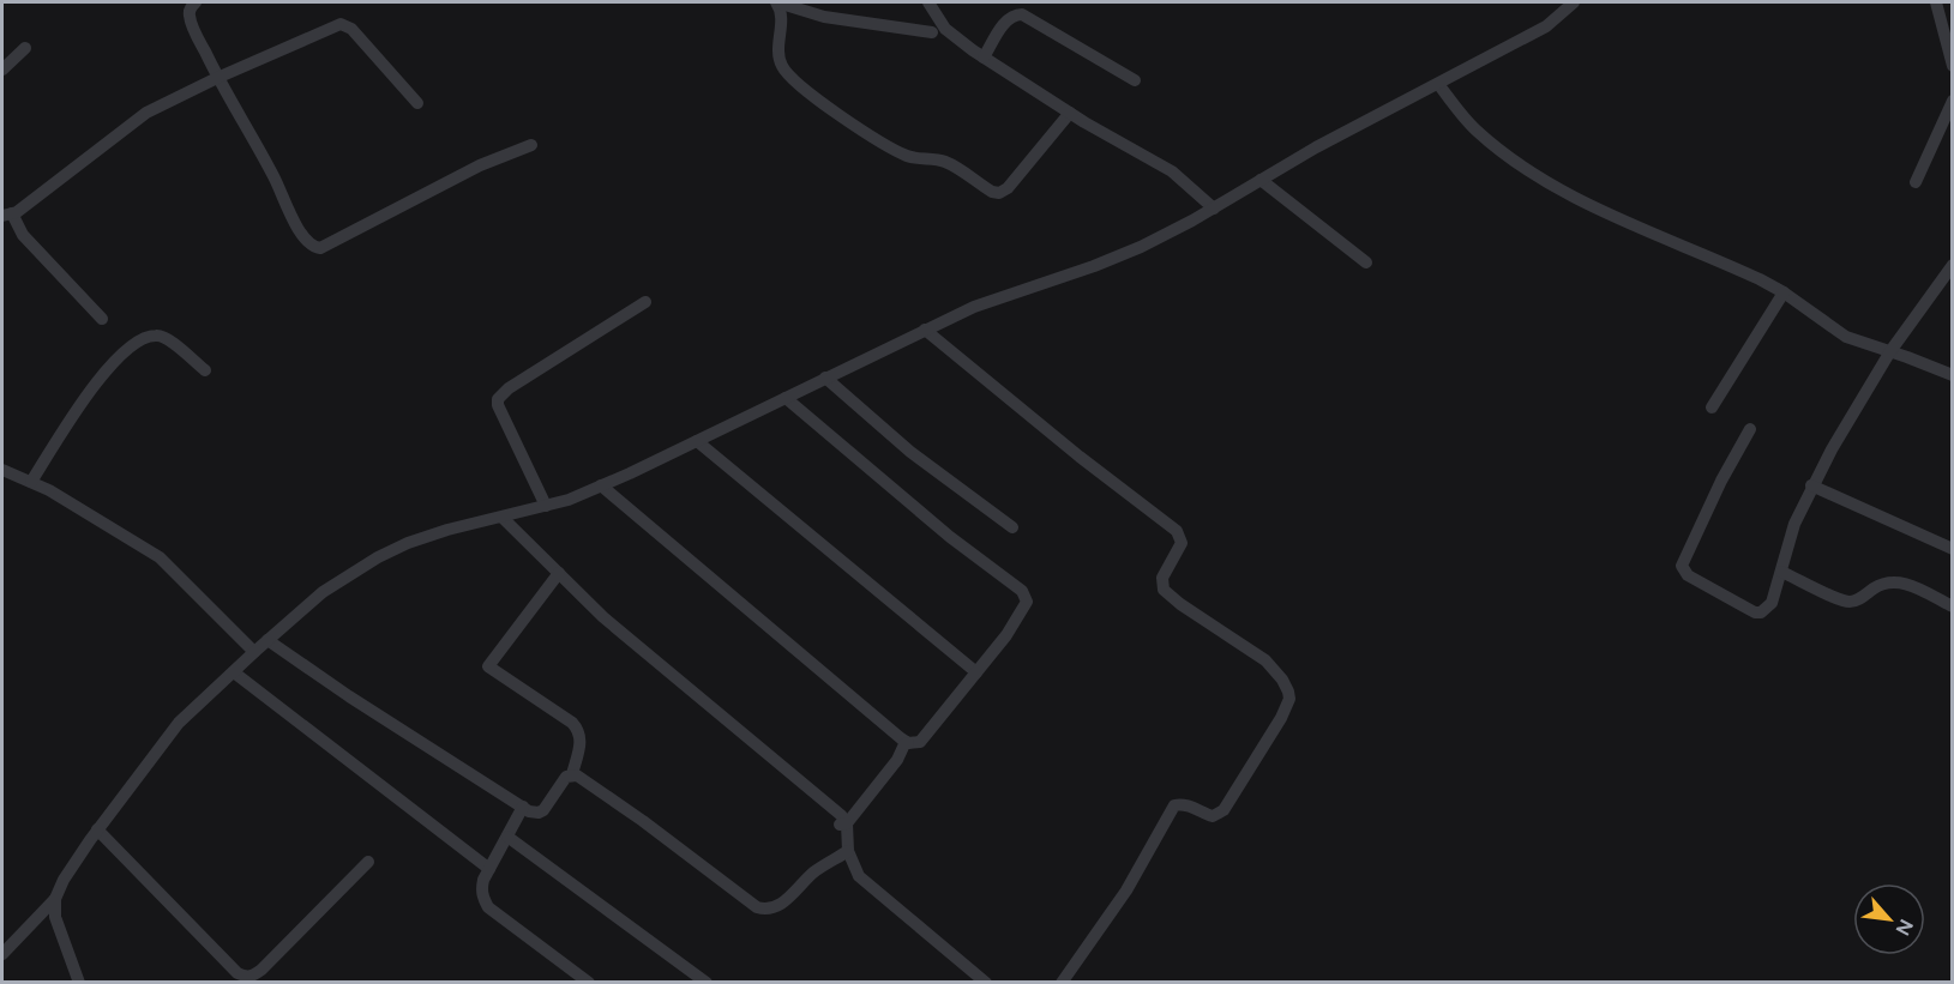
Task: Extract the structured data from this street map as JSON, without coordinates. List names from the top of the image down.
{
  "north": "bottom right"
}
